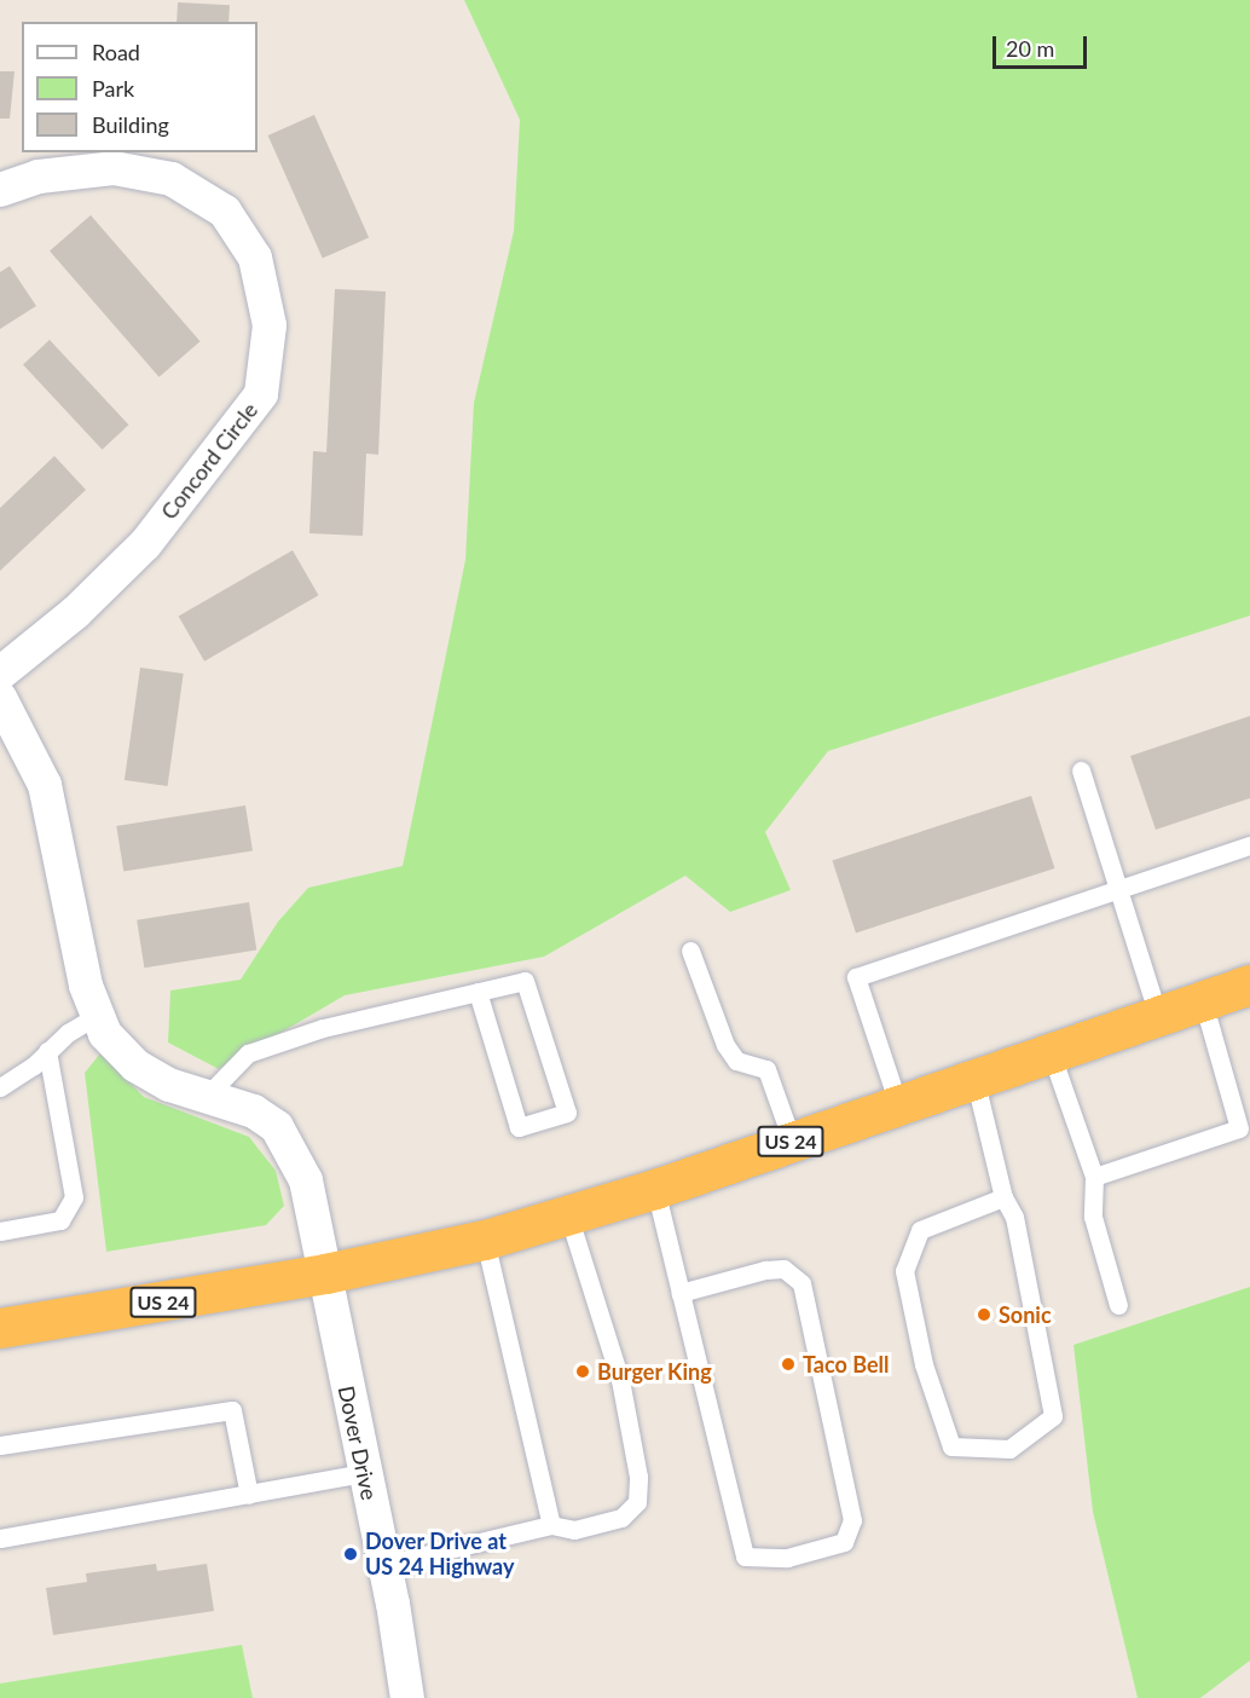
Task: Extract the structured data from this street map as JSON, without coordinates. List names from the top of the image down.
{
  "streets": {
    "highway": ["US 24"],
    "street": ["Concord Circle", "Dover Drive"]
  },
  "crossings": [
    ["US 24", "Dover Drive"]
  ],
  "places": [
    "Sonic",
    "Taco Bell",
    "Burger King",
    "Dover Drive at US 24 Highway"
  ],
  "legend": ["Road", "Park", "Building"],
  "scale_bar": "20 m"
}
